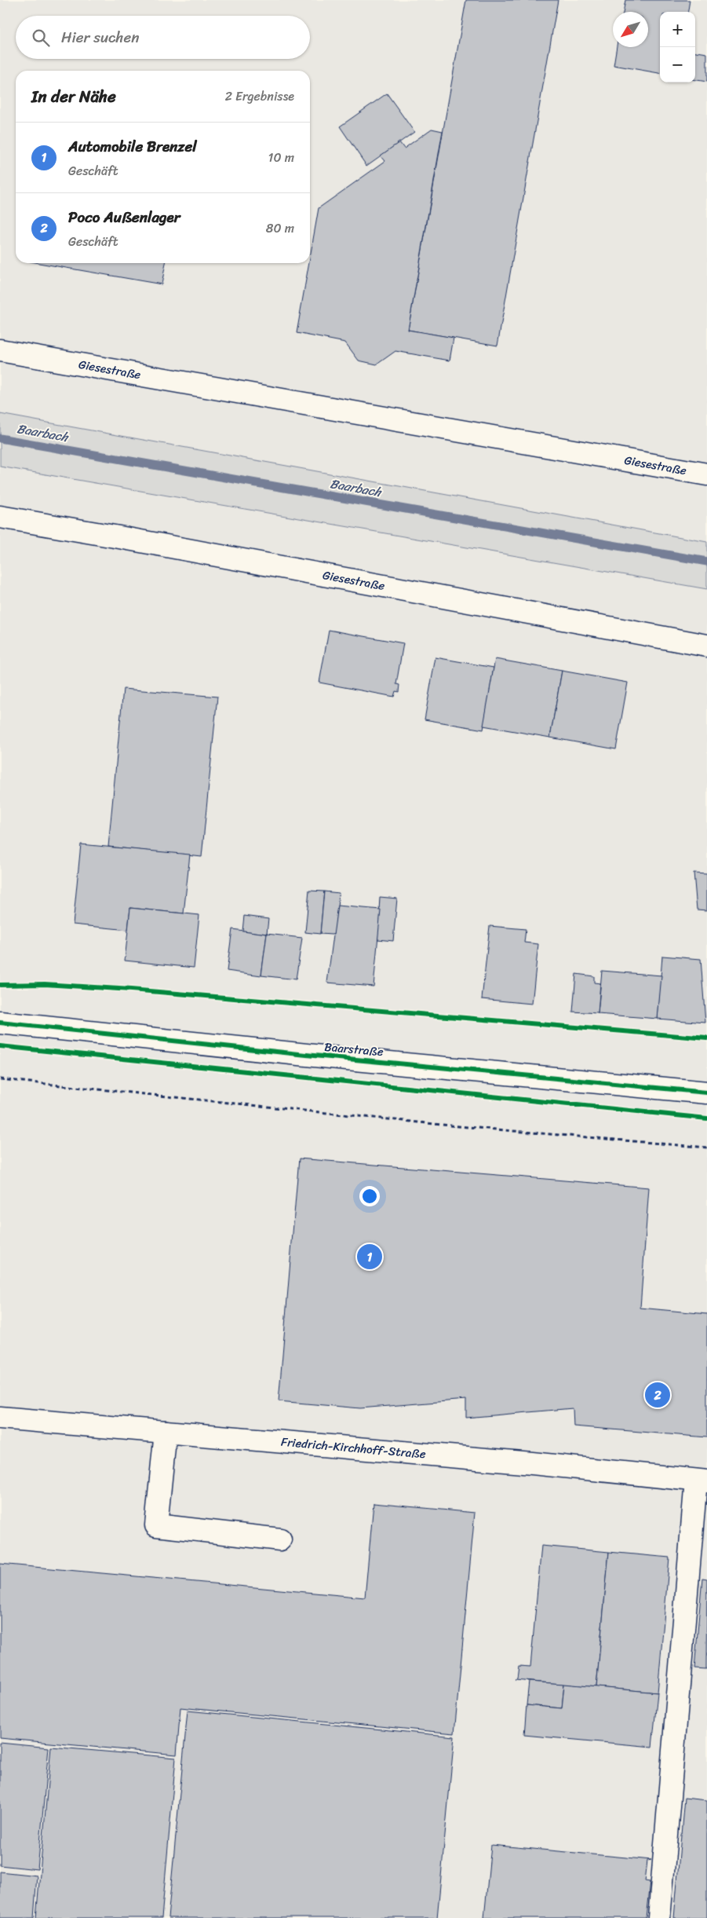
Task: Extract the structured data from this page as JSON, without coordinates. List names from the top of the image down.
{
  "streets": {
    "street": ["Giesestraße", "Baarstraße", "Friedrich-Kirchhoff-Straße"]
  },
  "water": ["Baarbach"],
  "north": "bottom left",
  "page": {
    "map_buttons": ["+", "−"],
    "search": "Hier suchen",
    "heading": ["In der Nähe", "2 Ergebnisse"],
    "list": [
      {
        "mark": "1",
        "name": "Automobile Brenzel",
        "note": "Geschäft",
        "value": "10 m"
      },
      {
        "mark": "2",
        "name": "Poco Außenlager",
        "note": "Geschäft",
        "value": "80 m"
      }
    ],
    "pins": ["1", "2"]
  }
}
